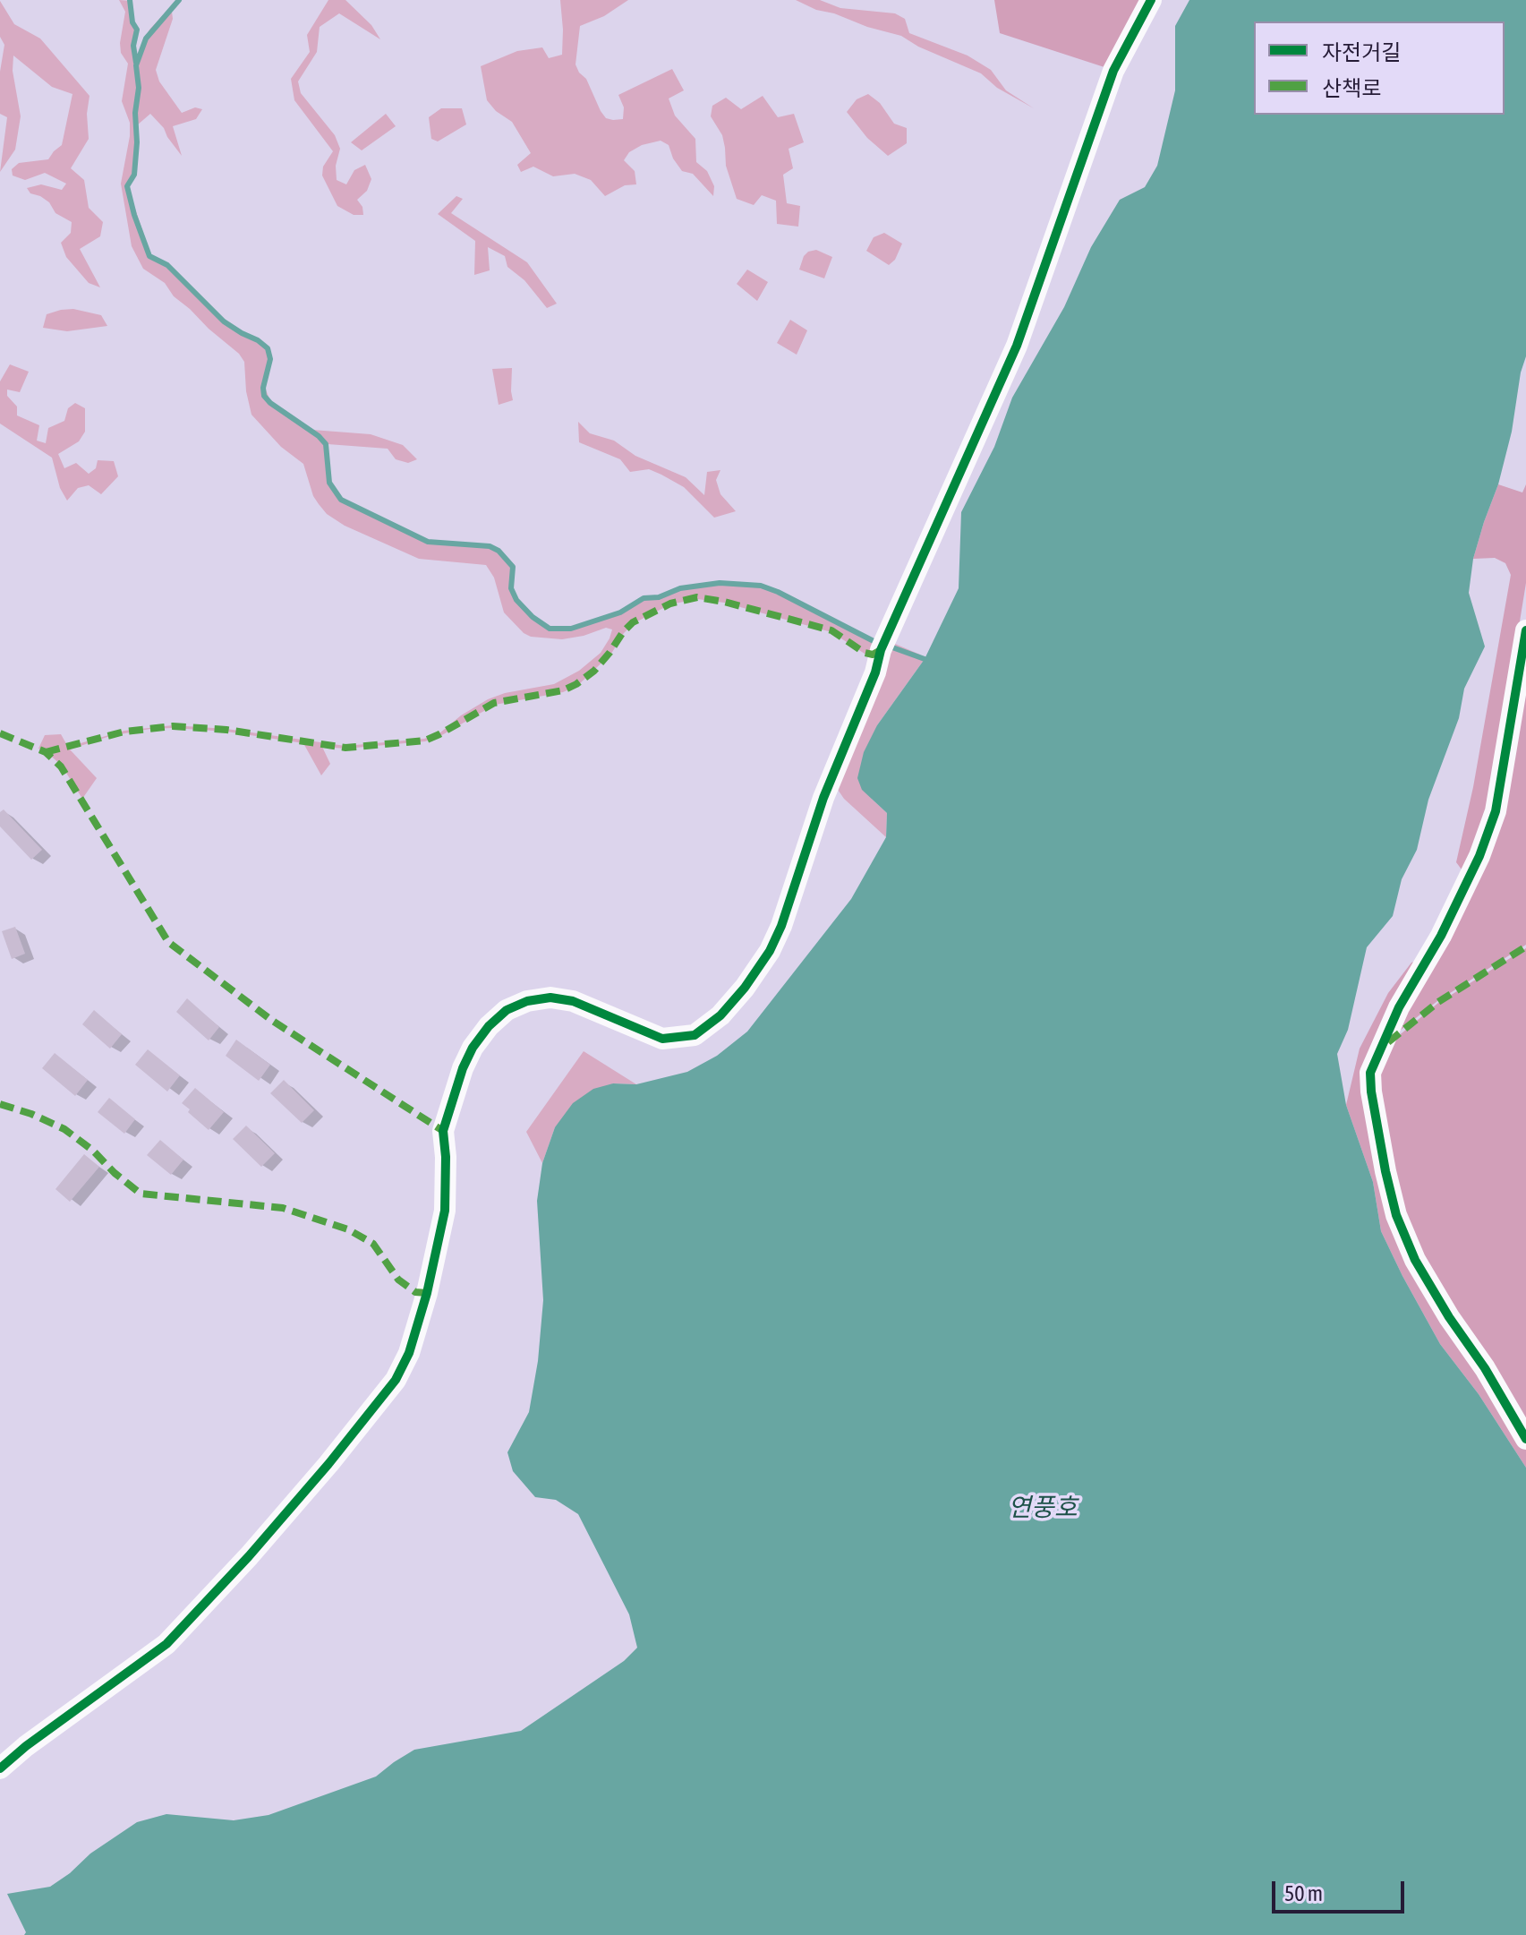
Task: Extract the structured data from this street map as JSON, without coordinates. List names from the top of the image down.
{
  "water": ["연풍호"],
  "legend": ["자전거길", "산책로"],
  "scale_bar": "50 m"
}
